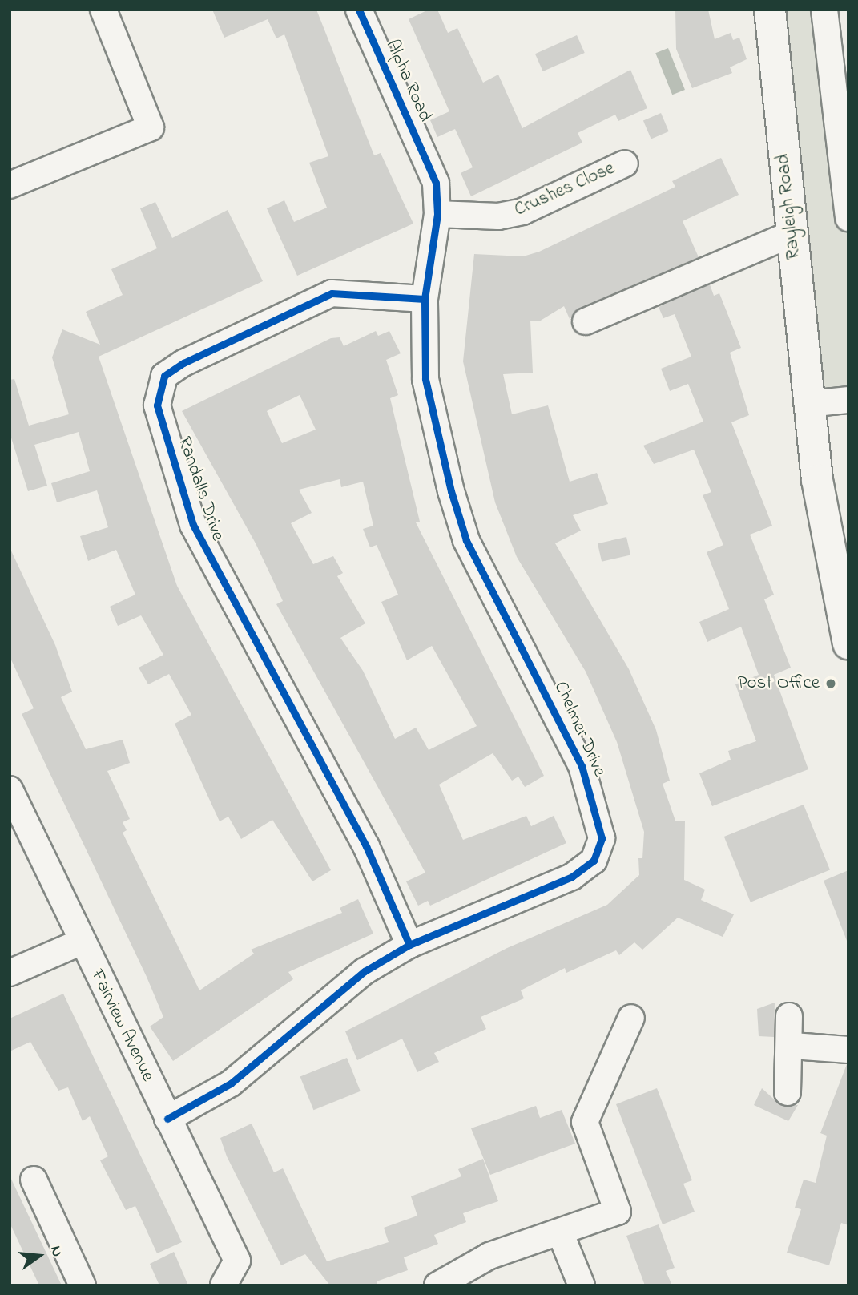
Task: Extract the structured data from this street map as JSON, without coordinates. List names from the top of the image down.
{
  "streets": {
    "main road": ["Rayleigh Road"],
    "street": [
      "Alpha Road",
      "Crushes Close",
      "Randalls Drive",
      "Chelmer Drive",
      "Fairview Avenue"
    ]
  },
  "crossings": [
    ["Alpha Road", "Chelmer Drive"],
    ["Crushes Close", "Chelmer Drive"],
    ["Randalls Drive", "Chelmer Drive"],
    ["Chelmer Drive", "Fairview Avenue"]
  ],
  "places": ["Post Office"],
  "north": "right"
}
